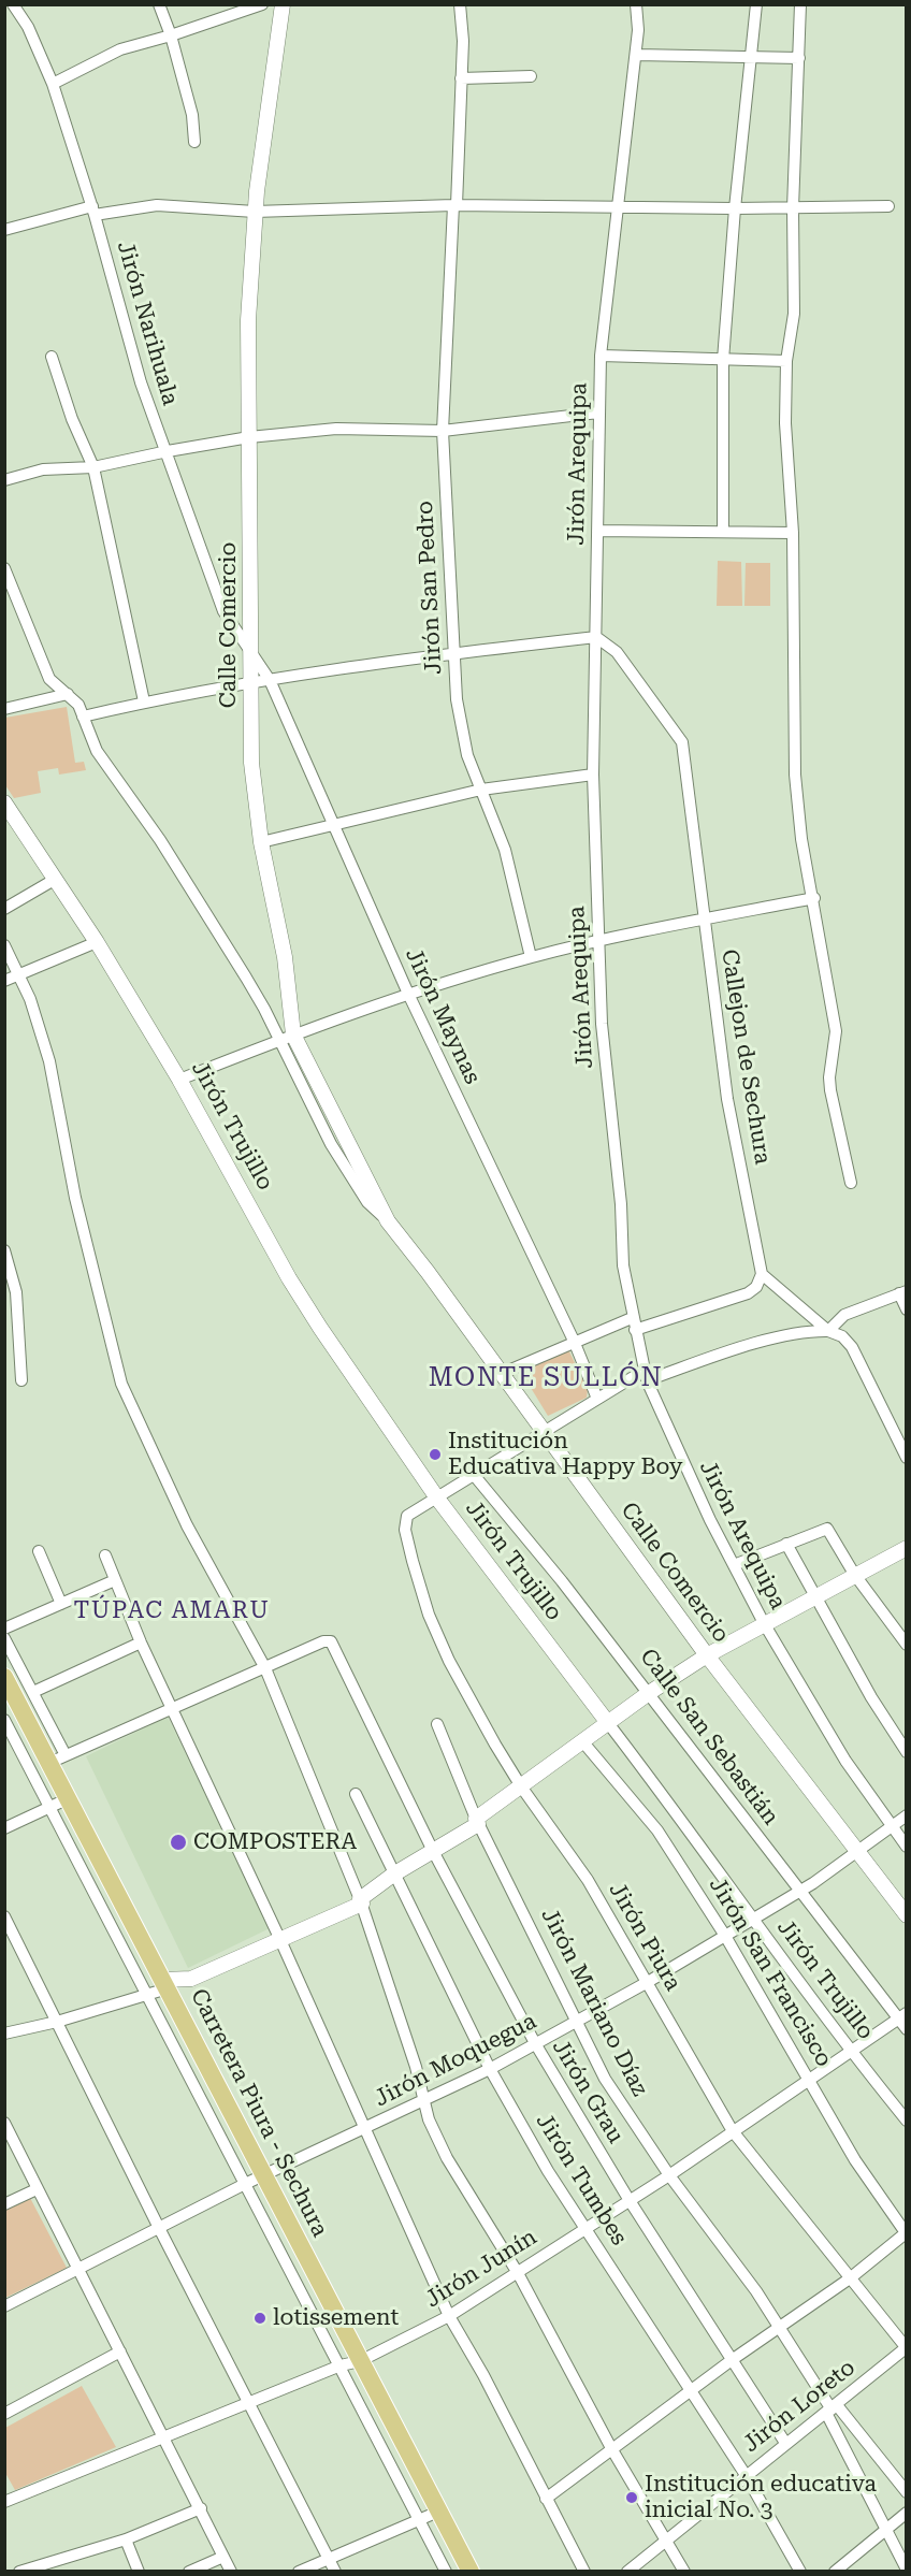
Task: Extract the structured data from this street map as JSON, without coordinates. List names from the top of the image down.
{
  "streets": {
    "main road": ["Carretera Piura - Sechura"],
    "street": [
      "Jirón Narihuala",
      "Jirón Arequipa",
      "Jirón San Pedro",
      "Calle Comercio",
      "Jirón Maynas",
      "Callejon de Sechura",
      "Jirón Trujillo",
      "Calle San Sebastián",
      "Jirón Piura",
      "Jirón San Francisco",
      "Jirón Mariano Díaz",
      "Jirón Moquegua",
      "Jirón Grau",
      "Jirón Tumbes",
      "Jirón Junín",
      "Jirón Loreto"
    ]
  },
  "crossings": [
    ["Jirón Narihuala", "Calle Comercio"],
    ["Jirón Narihuala", "Jirón Maynas"],
    ["Jirón Arequipa", "Callejon de Sechura"],
    ["Jirón Arequipa", "Jirón Moquegua"],
    ["Calle Comercio", "Jirón Maynas"],
    ["Calle Comercio", "Jirón Moquegua"],
    ["Jirón Trujillo", "Jirón Piura"],
    ["Jirón Trujillo", "Jirón Moquegua"],
    ["Jirón Trujillo", "Jirón Junín"],
    ["Calle San Sebastián", "Jirón Moquegua"],
    ["Calle San Sebastián", "Jirón Junín"],
    ["Jirón Piura", "Jirón Moquegua"],
    ["Jirón Piura", "Jirón Junín"],
    ["Jirón Piura", "Jirón Loreto"],
    ["Jirón San Francisco", "Jirón Moquegua"],
    ["Jirón San Francisco", "Jirón Junín"],
    ["Jirón Mariano Díaz", "Jirón Moquegua"],
    ["Jirón Mariano Díaz", "Jirón Junín"],
    ["Jirón Mariano Díaz", "Jirón Loreto"],
    ["Jirón Moquegua", "Jirón Grau"],
    ["Jirón Moquegua", "Carretera Piura - Sechura"],
    ["Jirón Moquegua", "Jirón Tumbes"],
    ["Jirón Grau", "Jirón Junín"],
    ["Jirón Grau", "Jirón Loreto"],
    ["Carretera Piura - Sechura", "Jirón Junín"],
    ["Jirón Tumbes", "Jirón Junín"],
    ["Jirón Tumbes", "Jirón Loreto"]
  ],
  "districts": ["MONTE SULLÓN", "TÚPAC AMARU"],
  "places": [
    "Institución Educativa Happy Boy",
    "COMPOSTERA",
    "lotissement",
    "Institución educativa inicial No. 3"
  ]
}
